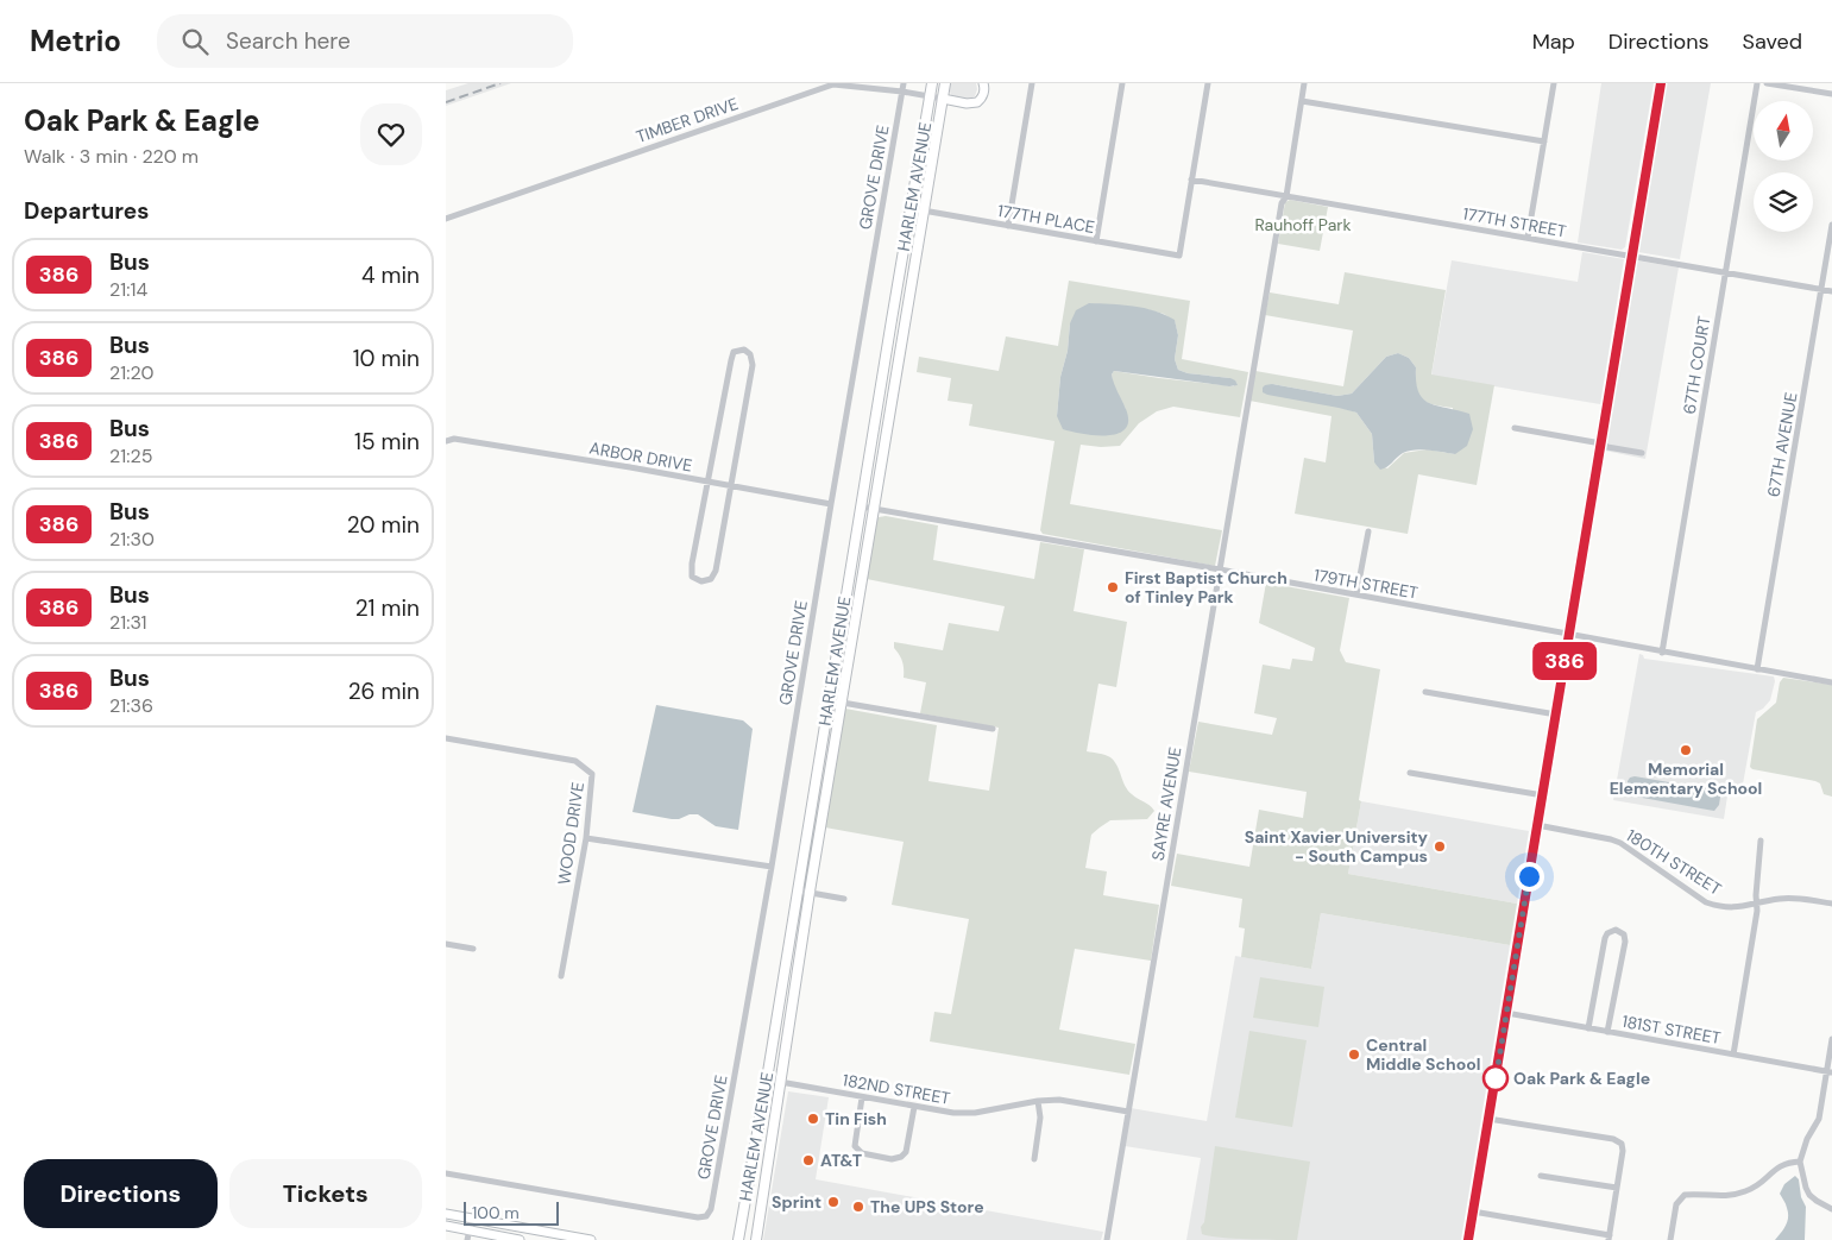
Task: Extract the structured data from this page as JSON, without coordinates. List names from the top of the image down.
{
  "streets": {
    "main road": ["HARLEM AVENUE"],
    "street": [
      "TIMBER DRIVE",
      "GROVE DRIVE",
      "177TH PLACE",
      "177TH STREET",
      "67TH COURT",
      "67TH AVENUE",
      "ARBOR DRIVE",
      "179TH STREET",
      "SAYRE AVENUE",
      "WOOD DRIVE",
      "180TH STREET",
      "181ST STREET",
      "182ND STREET"
    ]
  },
  "crossings": [
    ["TIMBER DRIVE", "GROVE DRIVE"],
    ["TIMBER DRIVE", "HARLEM AVENUE"],
    ["GROVE DRIVE", "ARBOR DRIVE"],
    ["HARLEM AVENUE", "177TH PLACE"],
    ["HARLEM AVENUE", "179TH STREET"],
    ["HARLEM AVENUE", "182ND STREET"],
    ["177TH PLACE", "177TH STREET"],
    ["177TH STREET", "67TH COURT"],
    ["177TH STREET", "67TH AVENUE"],
    ["177TH STREET", "SAYRE AVENUE"],
    ["67TH COURT", "179TH STREET"],
    ["67TH AVENUE", "179TH STREET"],
    ["179TH STREET", "SAYRE AVENUE"],
    ["SAYRE AVENUE", "182ND STREET"]
  ],
  "parks": ["Rauhoff Park"],
  "places": [
    "First Baptist Church of Tinley Park",
    "Memorial Elementary School",
    "Saint Xavier University - South Campus",
    "Central Middle School",
    "Oak Park & Eagle",
    "Tin Fish",
    "AT&T",
    "Sprint",
    "The UPS Store"
  ],
  "lines": ["bus line 386"],
  "scale_bar": "100 m",
  "north": "top",
  "page": {
    "header": "Metrio",
    "search": "Search here",
    "nav": ["Map", "Directions", "Saved"],
    "heading": [
      ["Oak Park & Eagle", "Walk · 3 min · 220 m"],
      "Departures"
    ],
    "on_map": "386",
    "list": [
      {
        "mark": "386",
        "name": "Bus",
        "note": "21:14",
        "value": "4 min"
      },
      {
        "mark": "386",
        "name": "Bus",
        "note": "21:20",
        "value": "10 min"
      },
      {
        "mark": "386",
        "name": "Bus",
        "note": "21:25",
        "value": "15 min"
      },
      {
        "mark": "386",
        "name": "Bus",
        "note": "21:30",
        "value": "20 min"
      },
      {
        "mark": "386",
        "name": "Bus",
        "note": "21:31",
        "value": "21 min"
      },
      {
        "mark": "386",
        "name": "Bus",
        "note": "21:36",
        "value": "26 min"
      }
    ],
    "buttons": ["Directions", "Tickets"],
    "scale": "100 m"
  }
}
